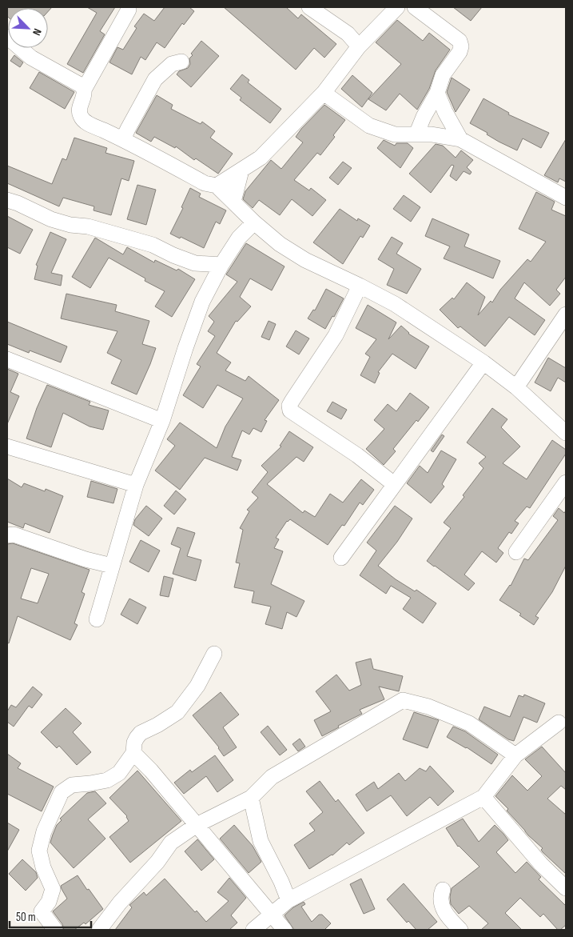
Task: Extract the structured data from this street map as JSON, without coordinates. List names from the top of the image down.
{
  "scale_bar": "50 m",
  "north": "bottom right"
}
